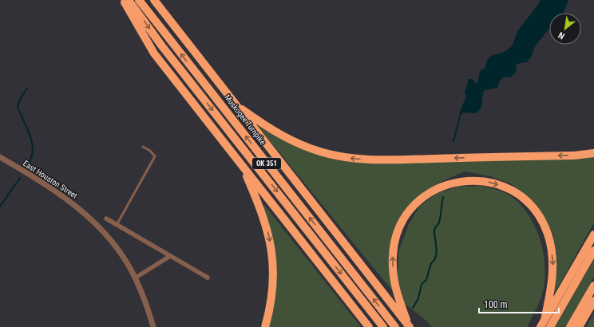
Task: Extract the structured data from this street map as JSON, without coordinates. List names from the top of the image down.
{
  "streets": {
    "highway": ["Muskogee Turnpike", "OK 351"],
    "street": ["East Houston Street"]
  },
  "scale_bar": "100 m",
  "north": "bottom left"
}
